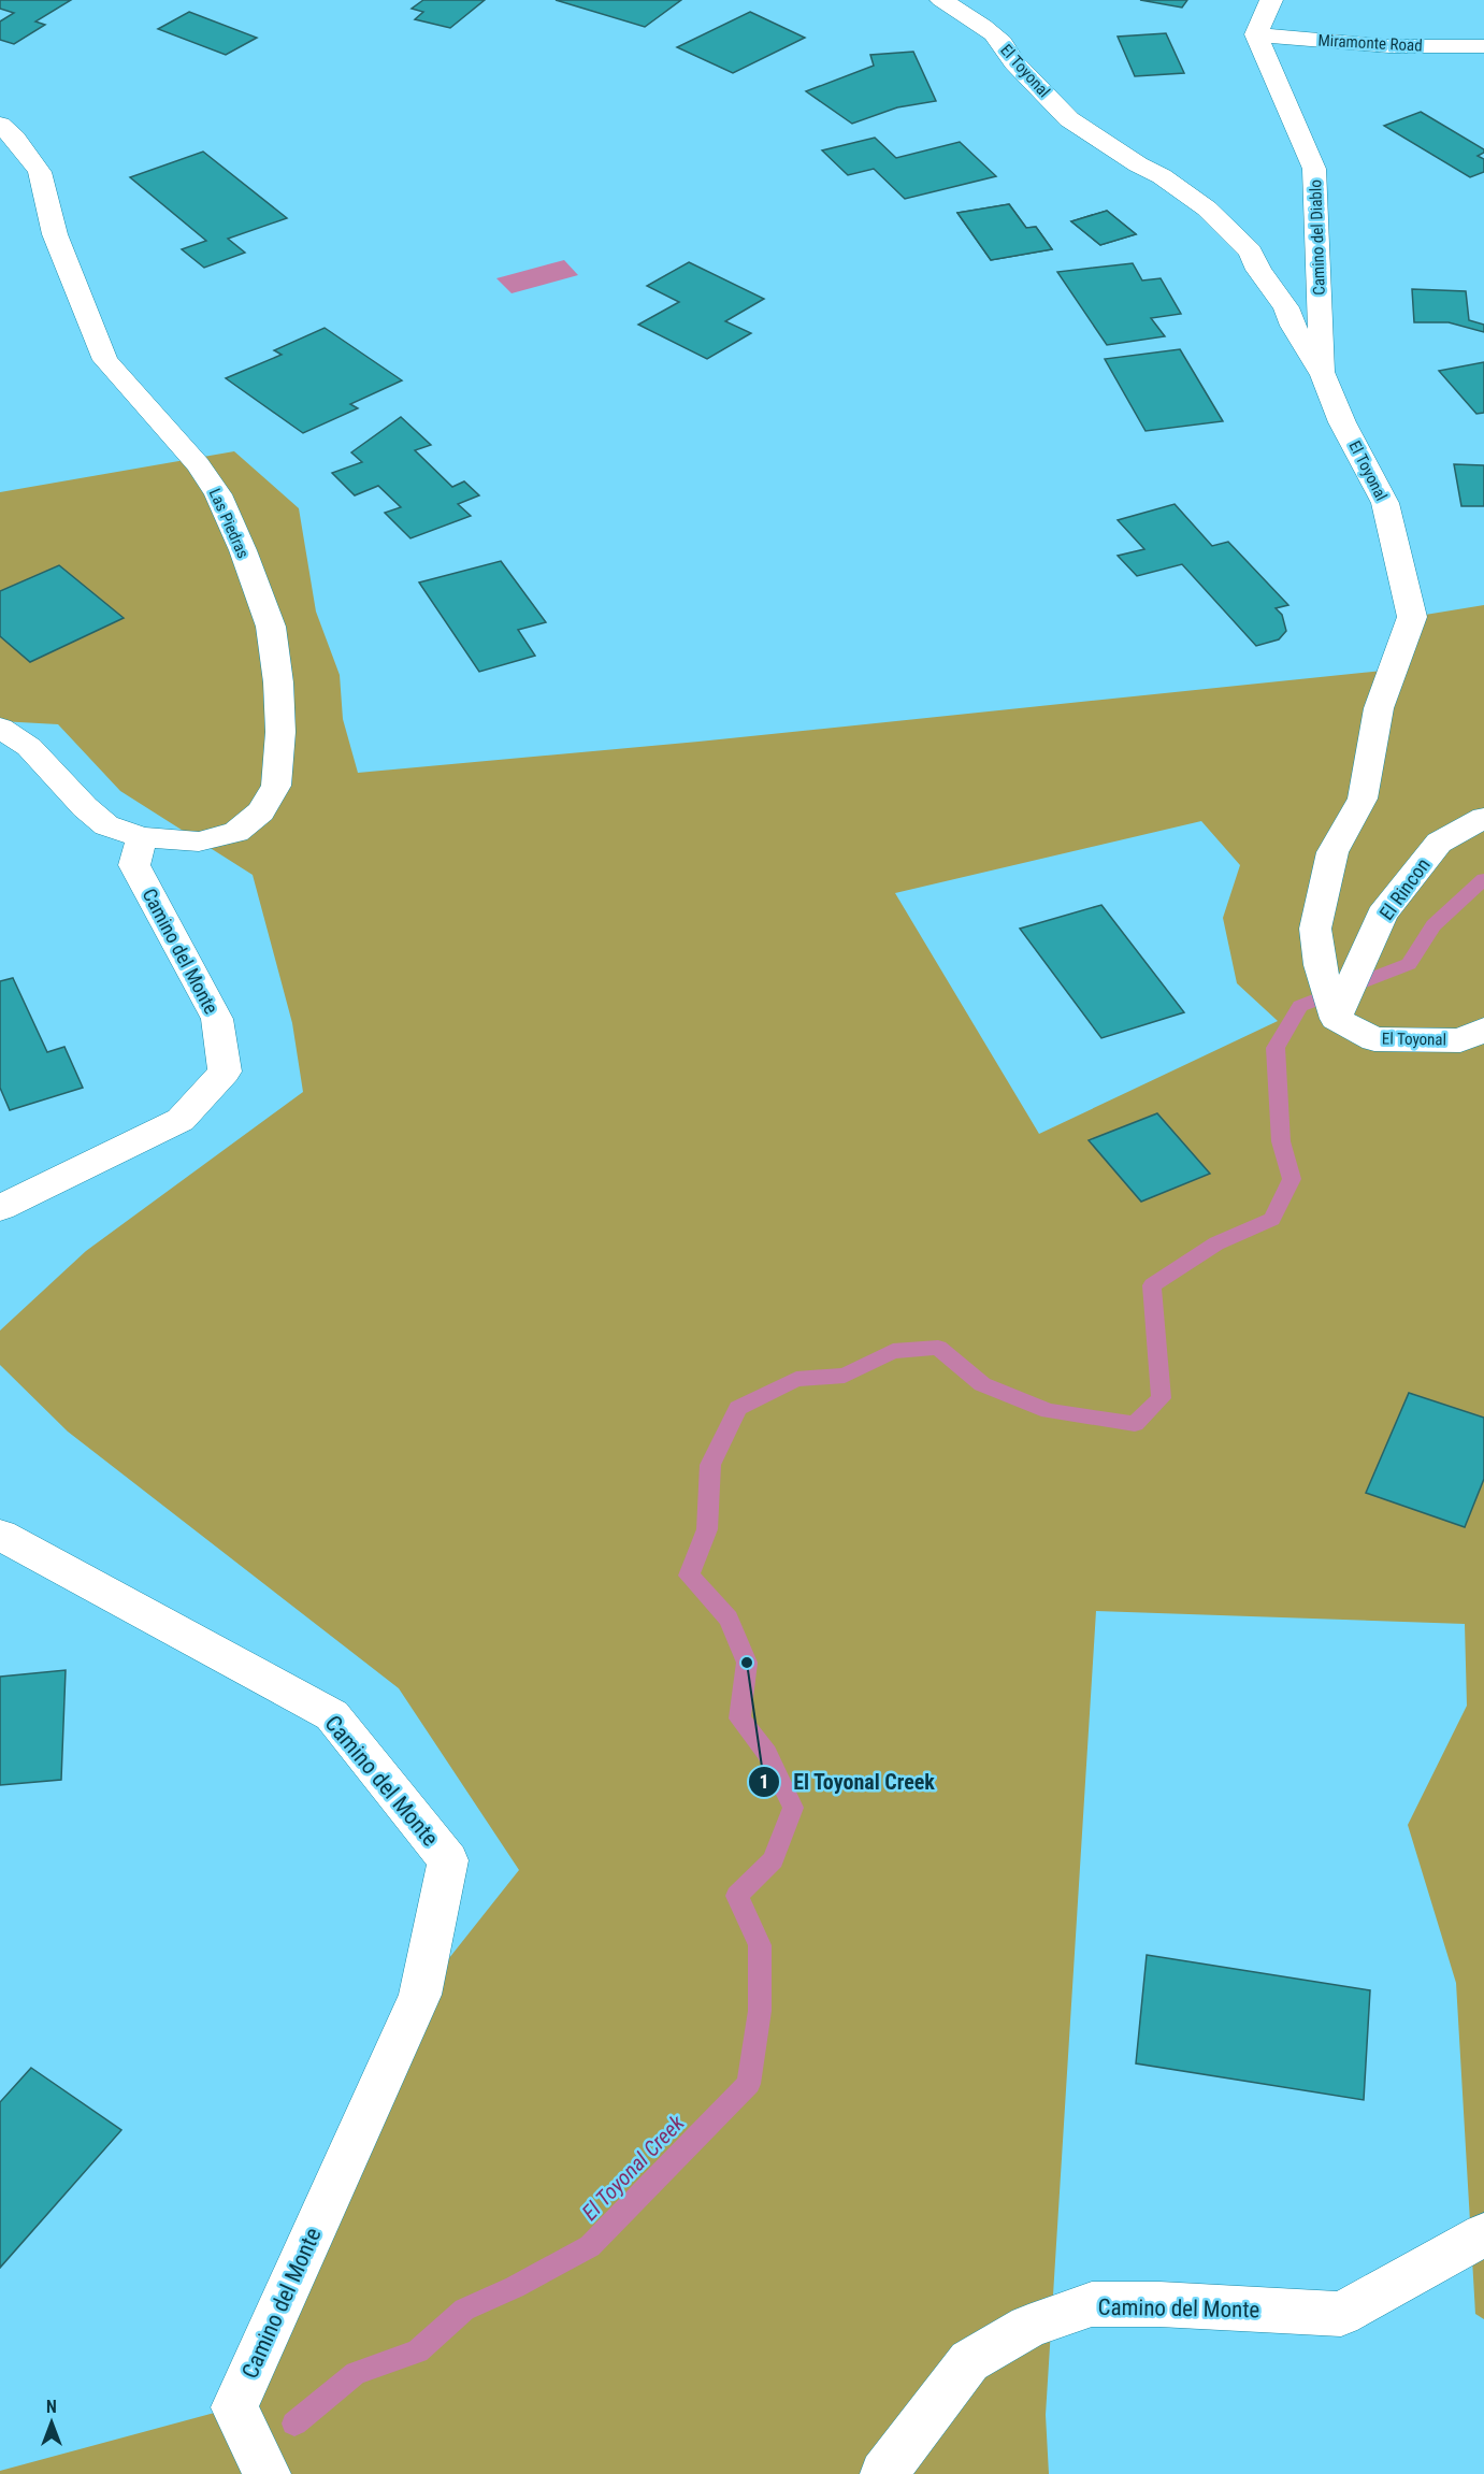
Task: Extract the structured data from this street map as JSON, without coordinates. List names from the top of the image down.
{
  "streets": {
    "street": [
      "Miramonte Road",
      "El Toyonal",
      "Camino del Diablo",
      "Las Piedras",
      "El Rincon",
      "Camino del Monte"
    ]
  },
  "crossings": [
    ["Miramonte Road", "Camino del Diablo"],
    ["El Toyonal", "Camino del Diablo"],
    ["El Toyonal", "El Rincon"],
    ["Las Piedras", "Camino del Monte"]
  ],
  "water": ["El Toyonal Creek"],
  "places": ["El Toyonal Creek"],
  "north": "top"
}
